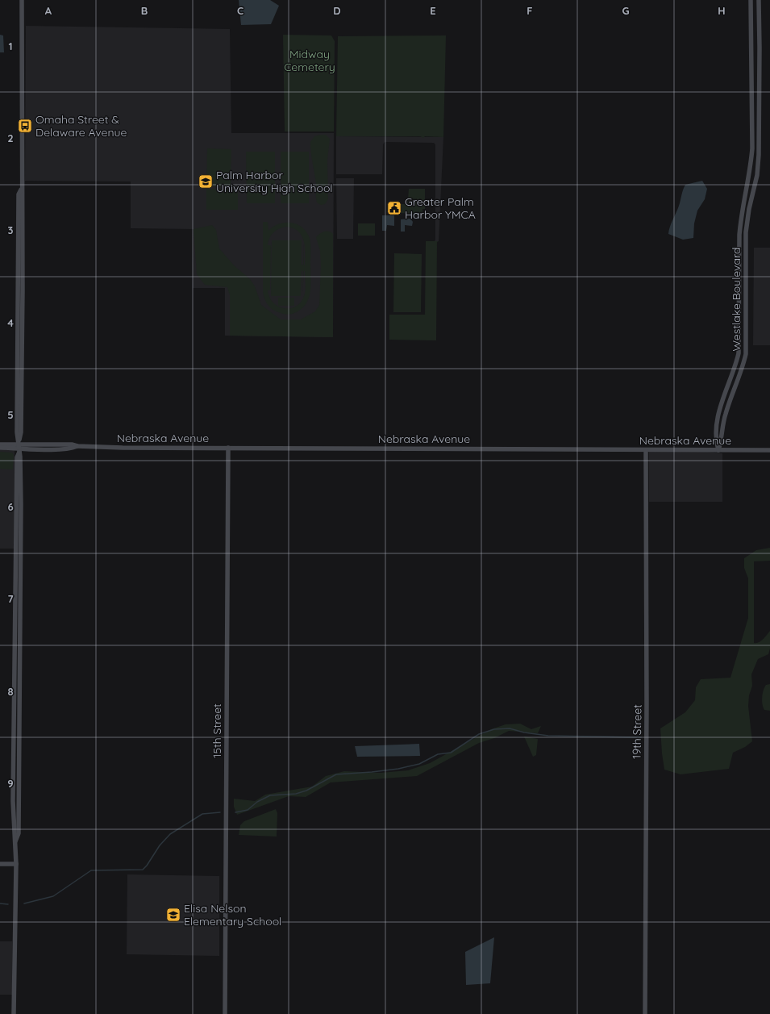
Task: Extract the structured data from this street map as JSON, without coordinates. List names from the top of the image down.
{
  "streets": {
    "street": [
      "Westlake Boulevard",
      "Nebraska Avenue",
      "15th Street",
      "19th Street"
    ]
  },
  "crossings": [
    ["Westlake Boulevard", "Nebraska Avenue"],
    ["Nebraska Avenue", "15th Street"],
    ["Nebraska Avenue", "19th Street"]
  ],
  "parks": ["Midway Cemetery"],
  "places": {
    "bus stop": ["Omaha Street & Delaware Avenue"],
    "school or university": ["Palm Harbor University High School", "Elisa Nelson Elementary School"],
    "public building": ["Greater Palm Harbor YMCA"]
  },
  "grid": {
    "columns": [
      "A",
      "B",
      "C",
      "D",
      "E",
      "F",
      "G",
      "H"
    ],
    "rows": [
      "1",
      "2",
      "3",
      "4",
      "5",
      "6",
      "7",
      "8",
      "9"
    ]
  }
}
